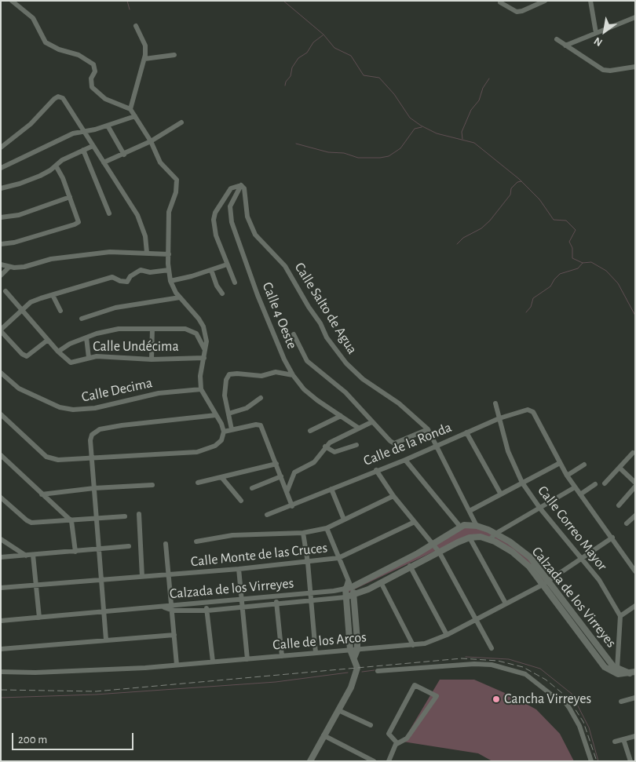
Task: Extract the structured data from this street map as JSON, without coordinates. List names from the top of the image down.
{
  "streets": {
    "street": [
      "Calle Salto de Agua",
      "Calle 4 Oeste",
      "Calle Undécima",
      "Calle Decima",
      "Calle de la Ronda",
      "Calle Correo Mayor",
      "Calle Monte de las Cruces",
      "Calzada de los Virreyes",
      "Calle de los Arcos"
    ]
  },
  "crossings": [
    ["Calle Salto de Agua", "Calle 4 Oeste"],
    ["Calle Salto de Agua", "Calle de la Ronda"],
    ["Calle Salto de Agua", "Calzada de los Virreyes"],
    ["Calle de la Ronda", "Calle Correo Mayor"],
    ["Calle Correo Mayor", "Calle de los Arcos"],
    ["Calzada de los Virreyes", "Calle de los Arcos"]
  ],
  "places": ["Cancha Virreyes"],
  "scale_bar": "200 m",
  "north": "bottom left"
}
